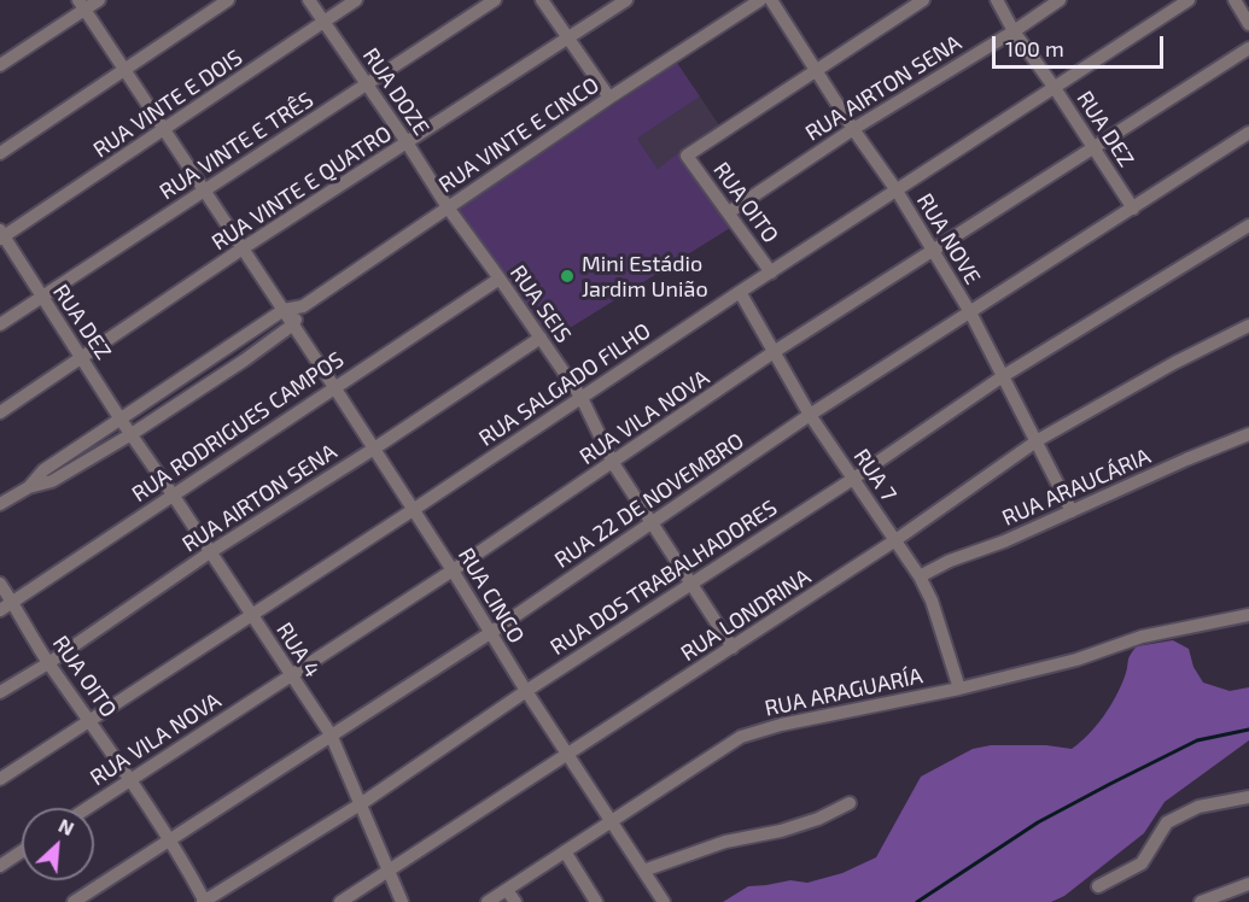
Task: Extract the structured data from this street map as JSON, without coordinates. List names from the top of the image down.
{
  "streets": {
    "street": [
      "RUA AIRTON SENA",
      "RUA DOZE",
      "RUA VINTE E DOIS",
      "RUA DEZ",
      "RUA VINTE E CINCO",
      "RUA VINTE E TRÊS",
      "RUA VINTE E QUATRO",
      "RUA OITO",
      "RUA NOVE",
      "RUA SEIS",
      "RUA SALGADO FILHO",
      "RUA VILA NOVA",
      "RUA RODRIGUES CAMPOS",
      "RUA 7",
      "RUA ARAUCÁRIA",
      "RUA 22 DE NOVEMBRO",
      "RUA DOS TRABALHADORES",
      "RUA CINCO",
      "RUA LONDRINA",
      "RUA 4",
      "RUA ARAGUARÍA"
    ]
  },
  "crossings": [
    ["RUA AIRTON SENA", "RUA DEZ"],
    ["RUA AIRTON SENA", "RUA OITO"],
    ["RUA AIRTON SENA", "RUA NOVE"],
    ["RUA AIRTON SENA", "RUA SEIS"],
    ["RUA AIRTON SENA", "RUA CINCO"],
    ["RUA AIRTON SENA", "RUA 4"],
    ["RUA DOZE", "RUA VINTE E DOIS"],
    ["RUA DOZE", "RUA VINTE E CINCO"],
    ["RUA DOZE", "RUA VINTE E TRÊS"],
    ["RUA DOZE", "RUA VINTE E QUATRO"],
    ["RUA DOZE", "RUA SEIS"],
    ["RUA VINTE E DOIS", "RUA DEZ"],
    ["RUA VINTE E DOIS", "RUA CINCO"],
    ["RUA DEZ", "RUA VINTE E CINCO"],
    ["RUA DEZ", "RUA VINTE E TRÊS"],
    ["RUA DEZ", "RUA VINTE E QUATRO"],
    ["RUA DEZ", "RUA SALGADO FILHO"],
    ["RUA DEZ", "RUA VILA NOVA"],
    ["RUA DEZ", "RUA 22 DE NOVEMBRO"],
    ["RUA DEZ", "RUA 4"],
    ["RUA VINTE E CINCO", "RUA SEIS"],
    ["RUA VINTE E CINCO", "RUA CINCO"],
    ["RUA VINTE E CINCO", "RUA 4"],
    ["RUA VINTE E TRÊS", "RUA CINCO"],
    ["RUA VINTE E QUATRO", "RUA CINCO"],
    ["RUA OITO", "RUA NOVE"],
    ["RUA OITO", "RUA SALGADO FILHO"],
    ["RUA OITO", "RUA VILA NOVA"],
    ["RUA OITO", "RUA RODRIGUES CAMPOS"],
    ["RUA OITO", "RUA 22 DE NOVEMBRO"],
    ["RUA OITO", "RUA DOS TRABALHADORES"],
    ["RUA NOVE", "RUA SALGADO FILHO"],
    ["RUA NOVE", "RUA VILA NOVA"],
    ["RUA NOVE", "RUA ARAUCÁRIA"],
    ["RUA NOVE", "RUA 22 DE NOVEMBRO"],
    ["RUA NOVE", "RUA DOS TRABALHADORES"],
    ["RUA NOVE", "RUA LONDRINA"],
    ["RUA SEIS", "RUA SALGADO FILHO"],
    ["RUA SEIS", "RUA VILA NOVA"],
    ["RUA SEIS", "RUA RODRIGUES CAMPOS"],
    ["RUA SEIS", "RUA 22 DE NOVEMBRO"],
    ["RUA SEIS", "RUA DOS TRABALHADORES"],
    ["RUA SEIS", "RUA LONDRINA"],
    ["RUA SALGADO FILHO", "RUA 7"],
    ["RUA SALGADO FILHO", "RUA CINCO"],
    ["RUA SALGADO FILHO", "RUA 4"],
    ["RUA VILA NOVA", "RUA 7"],
    ["RUA VILA NOVA", "RUA CINCO"],
    ["RUA VILA NOVA", "RUA 4"],
    ["RUA RODRIGUES CAMPOS", "RUA CINCO"],
    ["RUA RODRIGUES CAMPOS", "RUA 4"],
    ["RUA 7", "RUA ARAUCÁRIA"],
    ["RUA 7", "RUA 22 DE NOVEMBRO"],
    ["RUA 7", "RUA DOS TRABALHADORES"],
    ["RUA 7", "RUA LONDRINA"],
    ["RUA 7", "RUA ARAGUARÍA"],
    ["RUA 22 DE NOVEMBRO", "RUA CINCO"],
    ["RUA 22 DE NOVEMBRO", "RUA 4"],
    ["RUA DOS TRABALHADORES", "RUA CINCO"],
    ["RUA DOS TRABALHADORES", "RUA 4"],
    ["RUA CINCO", "RUA LONDRINA"],
    ["RUA CINCO", "RUA ARAGUARÍA"],
    ["RUA LONDRINA", "RUA 4"]
  ],
  "places": ["Mini Estádio Jardim União"],
  "scale_bar": "100 m",
  "north": "top right"
}
